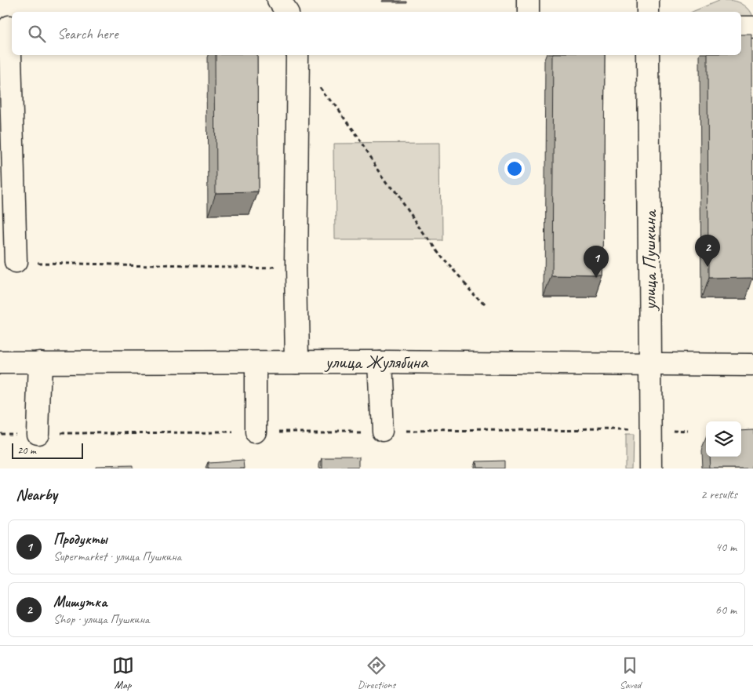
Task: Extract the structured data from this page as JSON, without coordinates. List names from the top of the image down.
{
  "streets": {
    "main road": ["улица Пушкина", "улица Жулябина"]
  },
  "crossings": [
    ["улица Пушкина", "улица Жулябина"]
  ],
  "scale_bar": "20 m",
  "page": {
    "search": "Search here",
    "pins": ["2", "1"],
    "scale": "20 m",
    "heading": ["Nearby", "2 results"],
    "list": [
      {
        "mark": "1",
        "name": "Продукты",
        "note": "Supermarket · улица Пушкина",
        "value": "40 m"
      },
      {
        "mark": "2",
        "name": "Мишутка",
        "note": "Shop · улица Пушкина",
        "value": "60 m"
      }
    ],
    "nav": ["Map", "Directions", "Saved"]
  }
}
